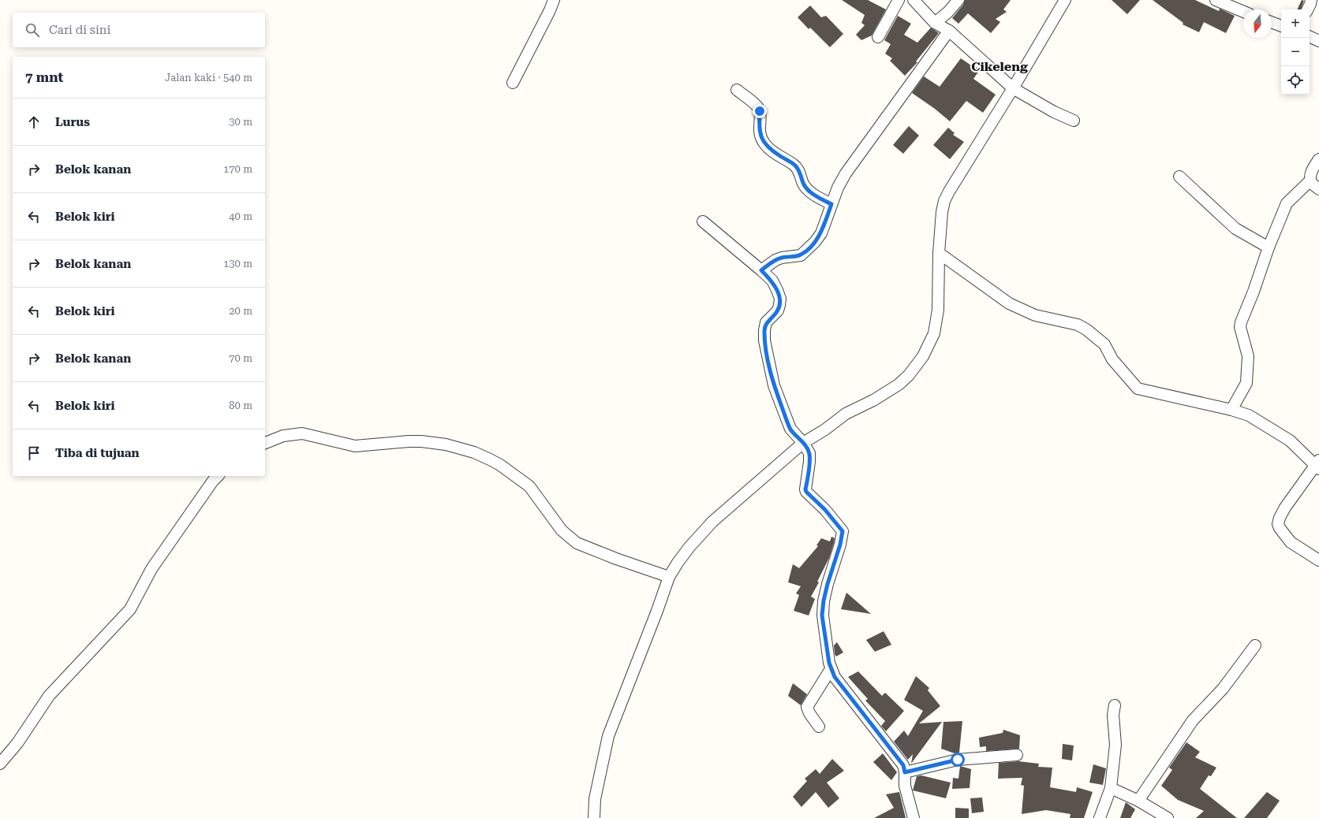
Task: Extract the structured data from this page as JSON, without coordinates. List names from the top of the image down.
{
  "districts": ["Cikeleng"],
  "north": "bottom",
  "page": {
    "map_buttons": ["+", "−"],
    "search": "Cari di sini",
    "heading": ["7 mnt", "Jalan kaki · 540 m"],
    "list": [
      ["Lurus", "30 m"],
      ["Belok kanan", "170 m"],
      ["Belok kiri", "40 m"],
      ["Belok kanan", "130 m"],
      ["Belok kiri", "20 m"],
      ["Belok kanan", "70 m"],
      ["Belok kiri", "80 m"],
      "Tiba di tujuan"
    ]
  }
}
